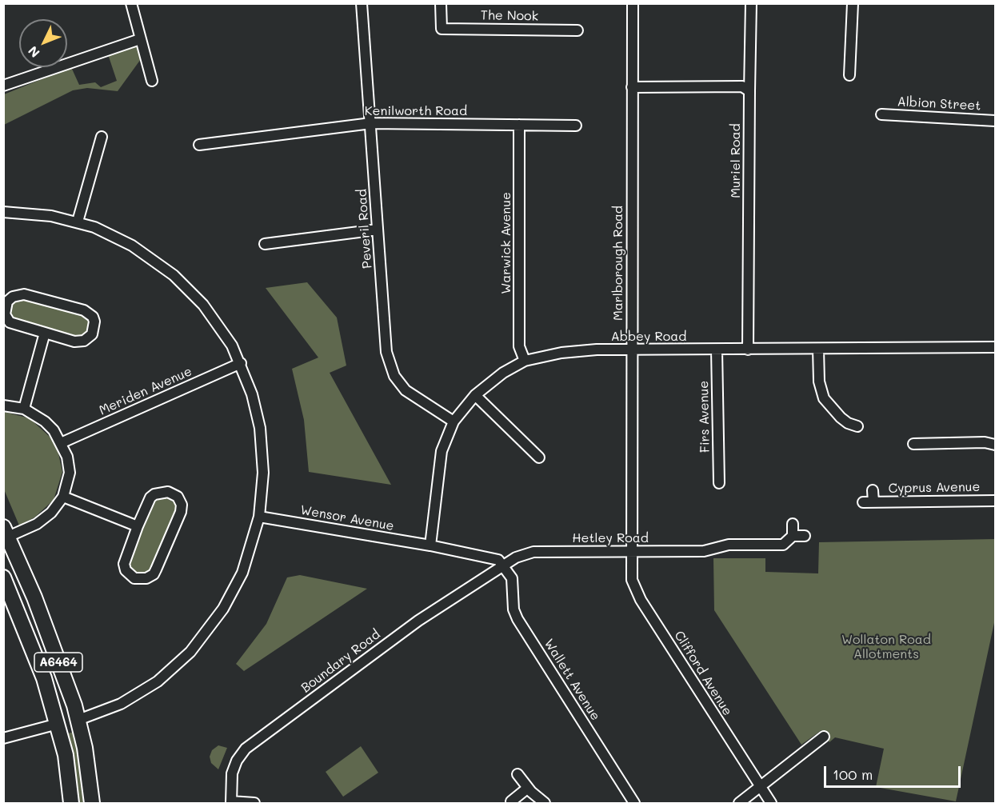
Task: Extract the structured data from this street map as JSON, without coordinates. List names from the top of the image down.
{
  "streets": {
    "main road": ["A6464"],
    "street": [
      "The Nook",
      "Albion Street",
      "Kenilworth Road",
      "Muriel Road",
      "Peveril Road",
      "Warwick Avenue",
      "Marlborough Road",
      "Abbey Road",
      "Meriden Avenue",
      "Firs Avenue",
      "Cyprus Avenue",
      "Wensor Avenue",
      "Hetley Road",
      "Boundary Road",
      "Clifford Avenue",
      "Wallett Avenue"
    ]
  },
  "crossings": [
    ["Kenilworth Road", "Peveril Road"],
    ["Kenilworth Road", "Warwick Avenue"],
    ["Muriel Road", "Abbey Road"],
    ["Peveril Road", "Abbey Road"],
    ["Warwick Avenue", "Abbey Road"],
    ["Marlborough Road", "Abbey Road"],
    ["Marlborough Road", "Hetley Road"],
    ["Marlborough Road", "Clifford Avenue"],
    ["Abbey Road", "Firs Avenue"],
    ["Abbey Road", "Wensor Avenue"],
    ["Hetley Road", "Boundary Road"],
    ["Hetley Road", "Clifford Avenue"],
    ["Hetley Road", "Wallett Avenue"],
    ["Boundary Road", "Wallett Avenue"]
  ],
  "parks": ["Wollaton Road Allotments"],
  "scale_bar": "100 m",
  "north": "bottom left"
}
